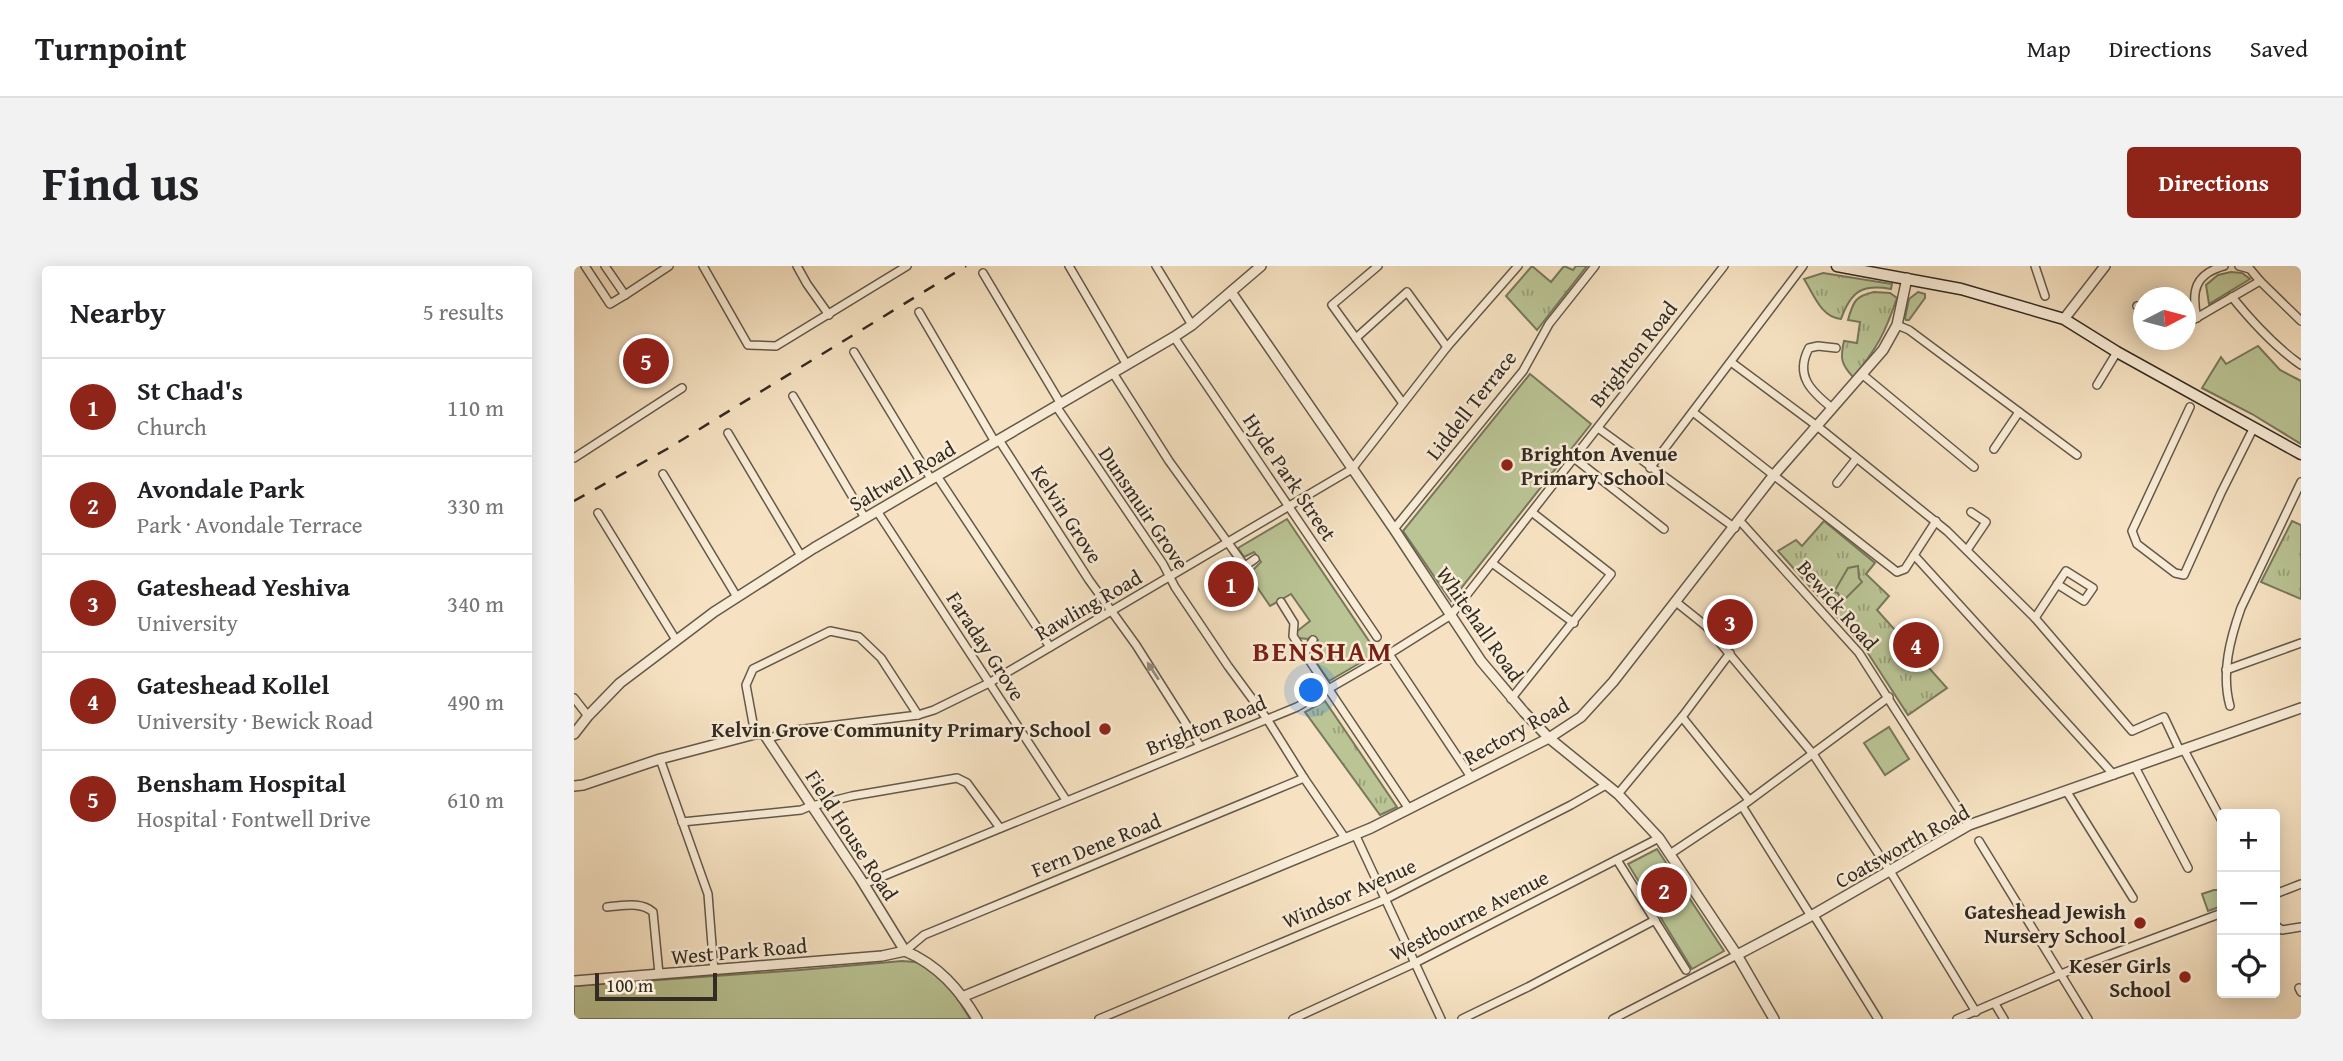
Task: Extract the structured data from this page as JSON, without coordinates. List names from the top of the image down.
{
  "streets": {
    "street": [
      "Brighton Road",
      "Liddell Terrace",
      "Saltwell Road",
      "Hyde Park Street",
      "Dunsmuir Grove",
      "Kelvin Grove",
      "Rawling Road",
      "Bewick Road",
      "Whitehall Road",
      "Faraday Grove",
      "Rectory Road",
      "Field House Road",
      "Fern Dene Road",
      "Coatsworth Road",
      "Windsor Avenue",
      "Westbourne Avenue",
      "West Park Road"
    ]
  },
  "crossings": [
    ["Brighton Road", "Dunsmuir Grove"],
    ["Brighton Road", "Kelvin Grove"],
    ["Brighton Road", "Bewick Road"],
    ["Brighton Road", "Whitehall Road"],
    ["Brighton Road", "Faraday Grove"],
    ["Brighton Road", "Field House Road"],
    ["Liddell Terrace", "Whitehall Road"],
    ["Saltwell Road", "Hyde Park Street"],
    ["Saltwell Road", "Dunsmuir Grove"],
    ["Saltwell Road", "Kelvin Grove"],
    ["Saltwell Road", "Whitehall Road"],
    ["Saltwell Road", "Faraday Grove"],
    ["Hyde Park Street", "Rawling Road"],
    ["Dunsmuir Grove", "Rawling Road"],
    ["Dunsmuir Grove", "Rectory Road"],
    ["Dunsmuir Grove", "Fern Dene Road"],
    ["Kelvin Grove", "Rawling Road"],
    ["Rawling Road", "Whitehall Road"],
    ["Rawling Road", "Faraday Grove"],
    ["Rawling Road", "Field House Road"],
    ["Bewick Road", "Rectory Road"],
    ["Bewick Road", "Coatsworth Road"],
    ["Whitehall Road", "Rectory Road"],
    ["Whitehall Road", "Coatsworth Road"],
    ["Whitehall Road", "Windsor Avenue"],
    ["Whitehall Road", "Westbourne Avenue"],
    ["Field House Road", "Fern Dene Road"],
    ["Field House Road", "West Park Road"],
    ["Fern Dene Road", "West Park Road"]
  ],
  "districts": ["BENSHAM"],
  "places": [
    "Brighton Avenue Primary School",
    "Kelvin Grove Community Primary School",
    "Gateshead Jewish Nursery School",
    "Keser Girls School"
  ],
  "scale_bar": "100 m",
  "north": "right",
  "page": {
    "header": "Turnpoint",
    "nav": ["Map", "Directions", "Saved"],
    "title": "Find us",
    "buttons": "Directions",
    "heading": ["Nearby", "5 results"],
    "pins": [
      "5",
      "1",
      "3",
      "4",
      "2"
    ],
    "list": [
      {
        "mark": "1",
        "name": "St Chad's",
        "note": "Church",
        "value": "110 m"
      },
      {
        "mark": "2",
        "name": "Avondale Park",
        "note": "Park · Avondale Terrace",
        "value": "330 m"
      },
      {
        "mark": "3",
        "name": "Gateshead Yeshiva",
        "note": "University",
        "value": "340 m"
      },
      {
        "mark": "4",
        "name": "Gateshead Kollel",
        "note": "University · Bewick Road",
        "value": "490 m"
      },
      {
        "mark": "5",
        "name": "Bensham Hospital",
        "note": "Hospital · Fontwell Drive",
        "value": "610 m"
      }
    ],
    "map_buttons": ["+", "−"],
    "scale": "100 m"
  }
}
